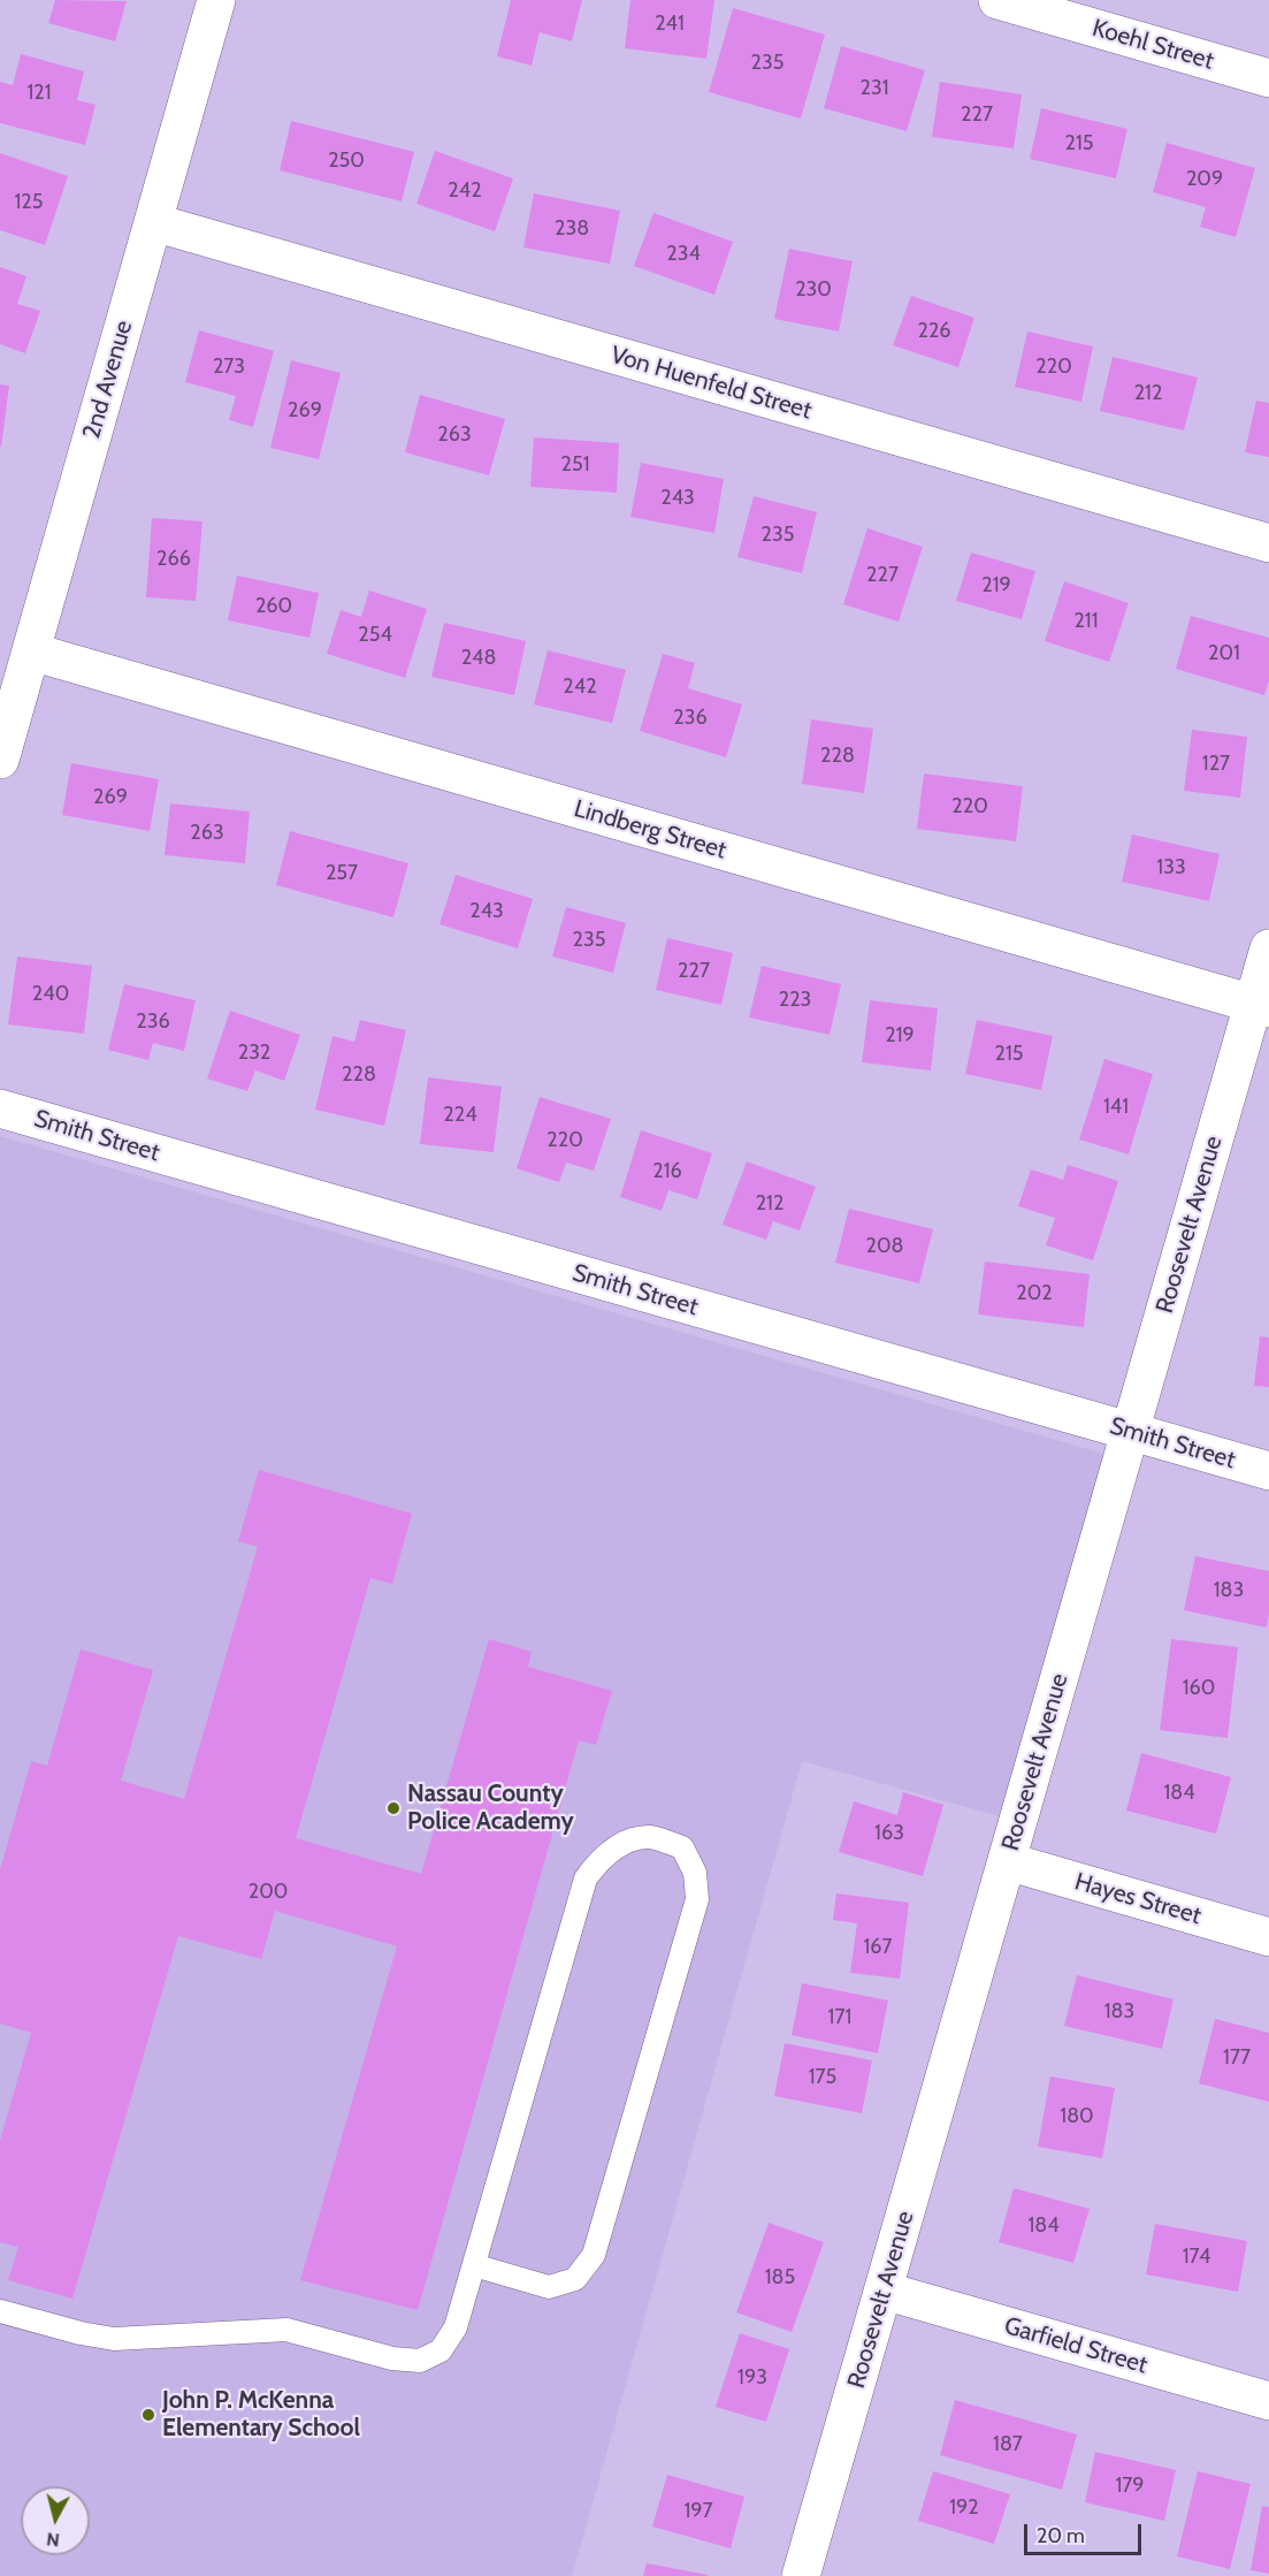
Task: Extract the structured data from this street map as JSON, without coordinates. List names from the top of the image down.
{
  "streets": {
    "street": [
      "Koehl Street",
      "2nd Avenue",
      "Von Huenfeld Street",
      "Lindberg Street",
      "Smith Street",
      "Roosevelt Avenue",
      "Hayes Street",
      "Garfield Street"
    ]
  },
  "crossings": [
    ["2nd Avenue", "Von Huenfeld Street"],
    ["2nd Avenue", "Lindberg Street"],
    ["Lindberg Street", "Roosevelt Avenue"],
    ["Smith Street", "Roosevelt Avenue"],
    ["Roosevelt Avenue", "Hayes Street"],
    ["Roosevelt Avenue", "Garfield Street"]
  ],
  "places": ["Nassau County Police Academy", "John P. McKenna Elementary School"],
  "house_numbers": [
    "241",
    "235",
    "231",
    "121",
    "227",
    "215",
    "250",
    "209",
    "242",
    "125",
    "238",
    "234",
    "230",
    "226",
    "273",
    "220",
    "212",
    "269",
    "263",
    "251",
    "243",
    "235",
    "266",
    "227",
    "219",
    "260",
    "211",
    "254",
    "201",
    "248",
    "242",
    "236",
    "228",
    "127",
    "269",
    "220",
    "263",
    "133",
    "257",
    "243",
    "235",
    "227",
    "240",
    "223",
    "236",
    "219",
    "232",
    "215",
    "228",
    "141",
    "224",
    "220",
    "216",
    "212",
    "208",
    "202",
    "183",
    "160",
    "184",
    "163",
    "200",
    "167",
    "183",
    "171",
    "177",
    "175",
    "180",
    "184",
    "174",
    "185",
    "193",
    "187",
    "179",
    "192",
    "197"
  ],
  "scale_bar": "20 m",
  "north": "bottom"
}
